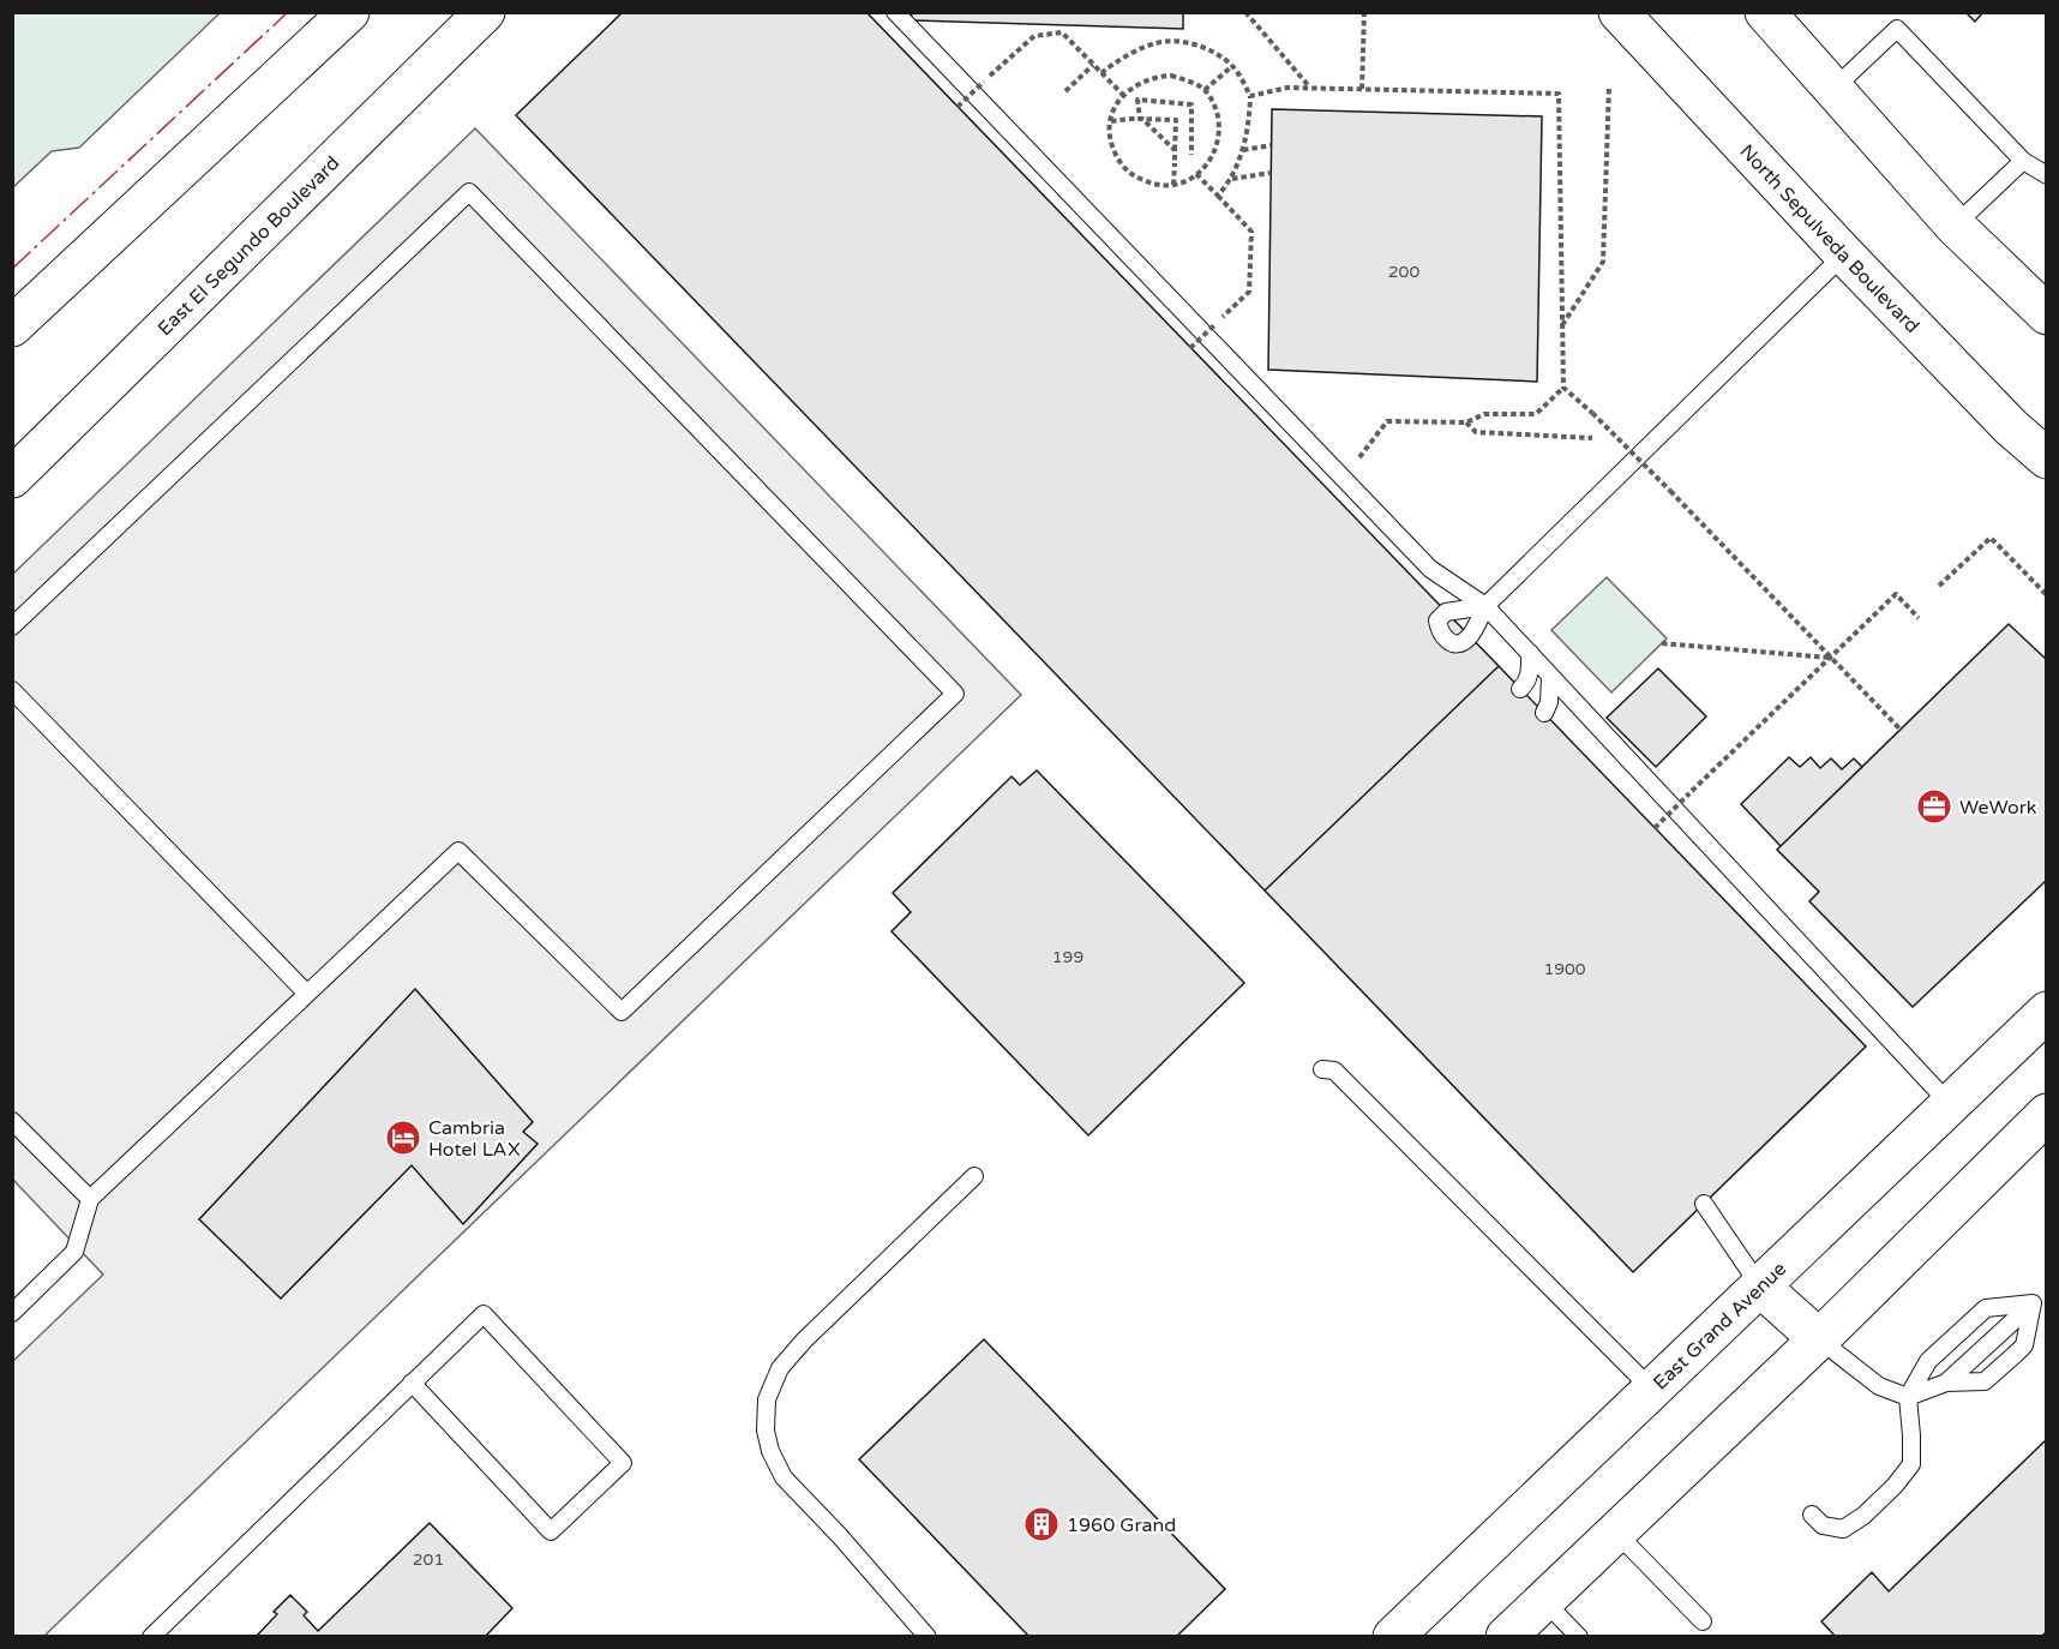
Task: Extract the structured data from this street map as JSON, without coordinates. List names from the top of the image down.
{
  "streets": {
    "main road": ["North Sepulveda Boulevard", "East El Segundo Boulevard", "East Grand Avenue"]
  },
  "places": {
    "office": ["WeWork"],
    "hotel": ["Cambria Hotel LAX"],
    "building": ["1960 Grand"]
  },
  "house_numbers": [
    "200",
    "199",
    "1900",
    "201"
  ]
}
